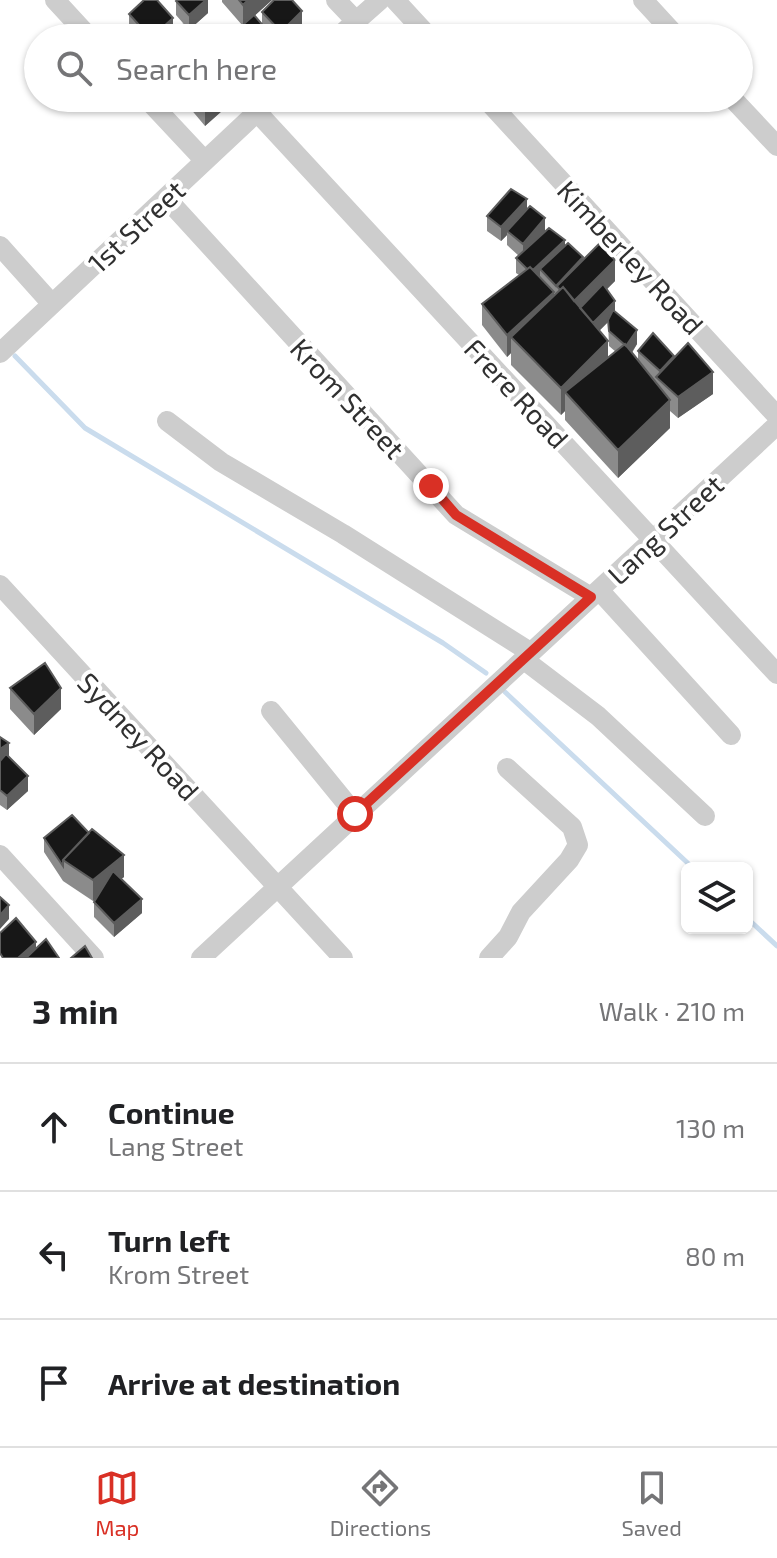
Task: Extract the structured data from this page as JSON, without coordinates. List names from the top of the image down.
{
  "streets": {
    "street": [
      "1st Street",
      "Kimberley Road",
      "Frere Road",
      "Krom Street",
      "Lang Street",
      "Sydney Road"
    ]
  },
  "crossings": [
    ["1st Street", "Krom Street"],
    ["Frere Road", "Lang Street"],
    ["Krom Street", "Lang Street"],
    ["Lang Street", "Sydney Road"]
  ],
  "page": {
    "search": "Search here",
    "heading": ["3 min", "Walk · 210 m"],
    "list": [
      ["Continue", "Lang Street", "130 m"],
      ["Turn left", "Krom Street", "80 m"],
      "Arrive at destination"
    ],
    "nav": ["Map", "Directions", "Saved"]
  }
}
